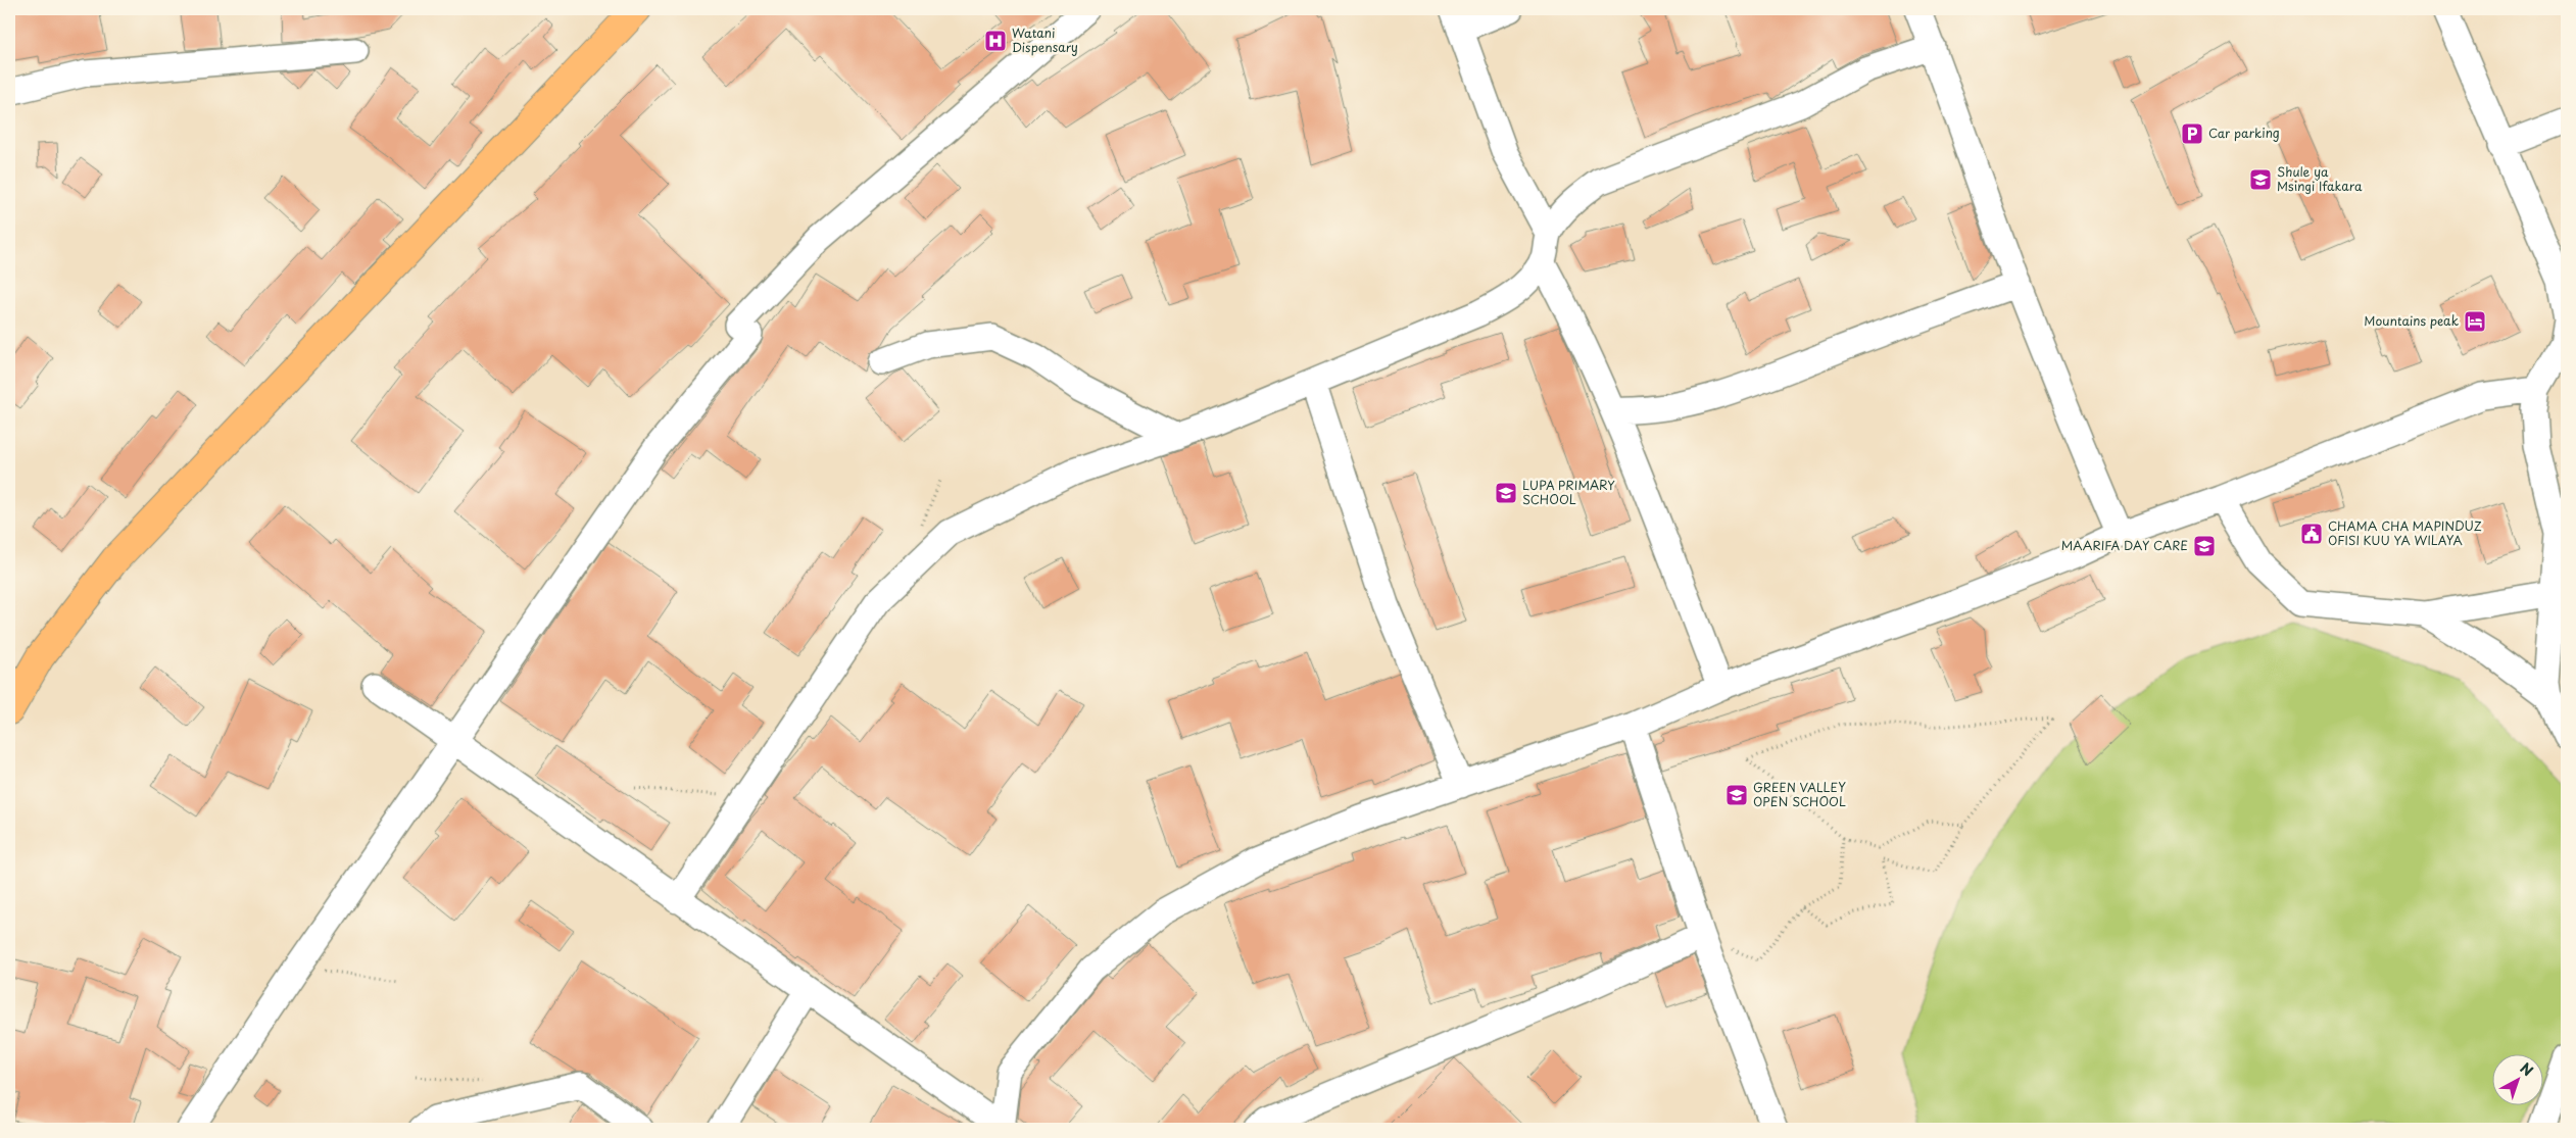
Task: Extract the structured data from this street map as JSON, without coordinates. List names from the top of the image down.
{
  "places": {
    "hospital": ["Watani Dispensary"],
    "parking": ["Car parking"],
    "school or university": [
      "Shule ya Msingi Ifakara",
      "LUPA PRIMARY SCHOOL",
      "MAARIFA DAY CARE",
      "GREEN VALLEY OPEN SCHOOL"
    ],
    "hotel": ["Mountains peak"],
    "public building": ["CHAMA CHA MAPINDUZ OFISI KUU YA WILAYA"]
  },
  "north": "top right"
}
